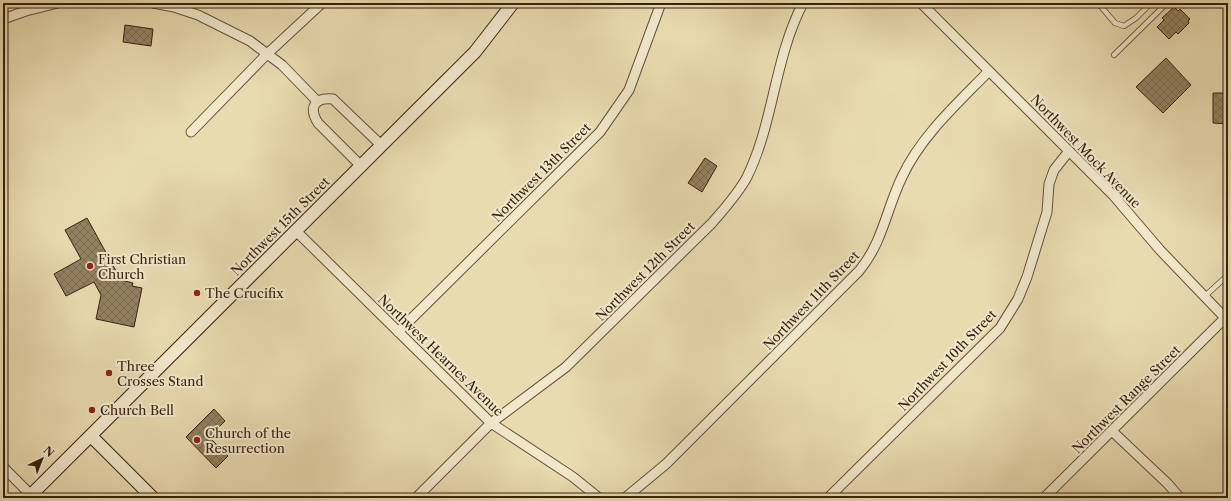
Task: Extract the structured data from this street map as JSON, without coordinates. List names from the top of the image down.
{
  "streets": {
    "street": [
      "Northwest Mock Avenue",
      "Northwest 13th Street",
      "Northwest 15th Street",
      "Northwest 12th Street",
      "Northwest 11th Street",
      "Northwest Hearnes Avenue",
      "Northwest 10th Street",
      "Northwest Range Street"
    ]
  },
  "crossings": [
    ["Northwest Mock Avenue", "Northwest 11th Street"],
    ["Northwest Mock Avenue", "Northwest 10th Street"],
    ["Northwest Mock Avenue", "Northwest Range Street"],
    ["Northwest 13th Street", "Northwest Hearnes Avenue"],
    ["Northwest 15th Street", "Northwest Hearnes Avenue"],
    ["Northwest 12th Street", "Northwest Hearnes Avenue"]
  ],
  "places": [
    "First Christian Church",
    "The Crucifix",
    "Three Crosses Stand",
    "Church Bell",
    "Church of the Resurrection"
  ],
  "north": "top right"
}
